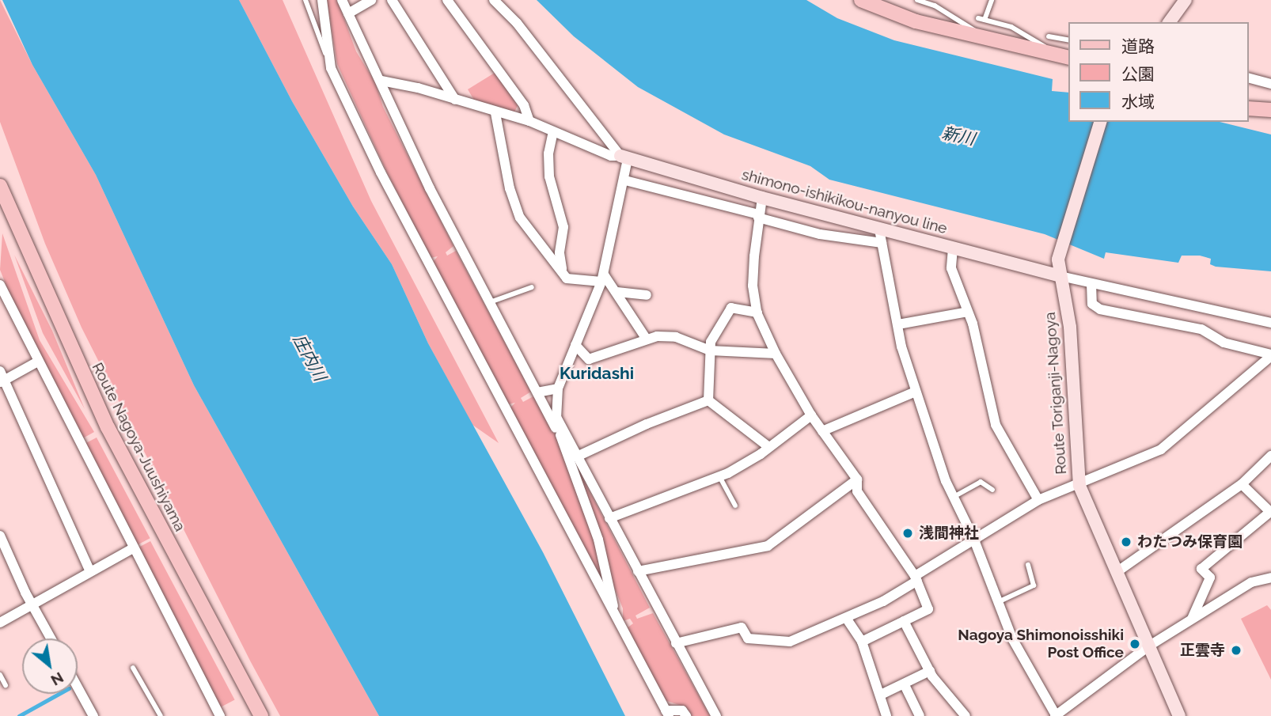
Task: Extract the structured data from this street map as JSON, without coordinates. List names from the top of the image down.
{
  "streets": {
    "main road": ["shimono-ishikikou-nanyou line", "Route Toriganji-Nagoya", "Route Nagoya-Juushiyama"]
  },
  "crossings": [
    ["shimono-ishikikou-nanyou line", "Route Toriganji-Nagoya"]
  ],
  "districts": ["Kuridashi"],
  "water": ["新川", "庄内川"],
  "places": [
    "浅間神社",
    "わたつみ保育園",
    "Nagoya Shimonoisshiki Post Office",
    "正雲寺"
  ],
  "legend": ["道路", "公園", "水域"],
  "north": "bottom right"
}
